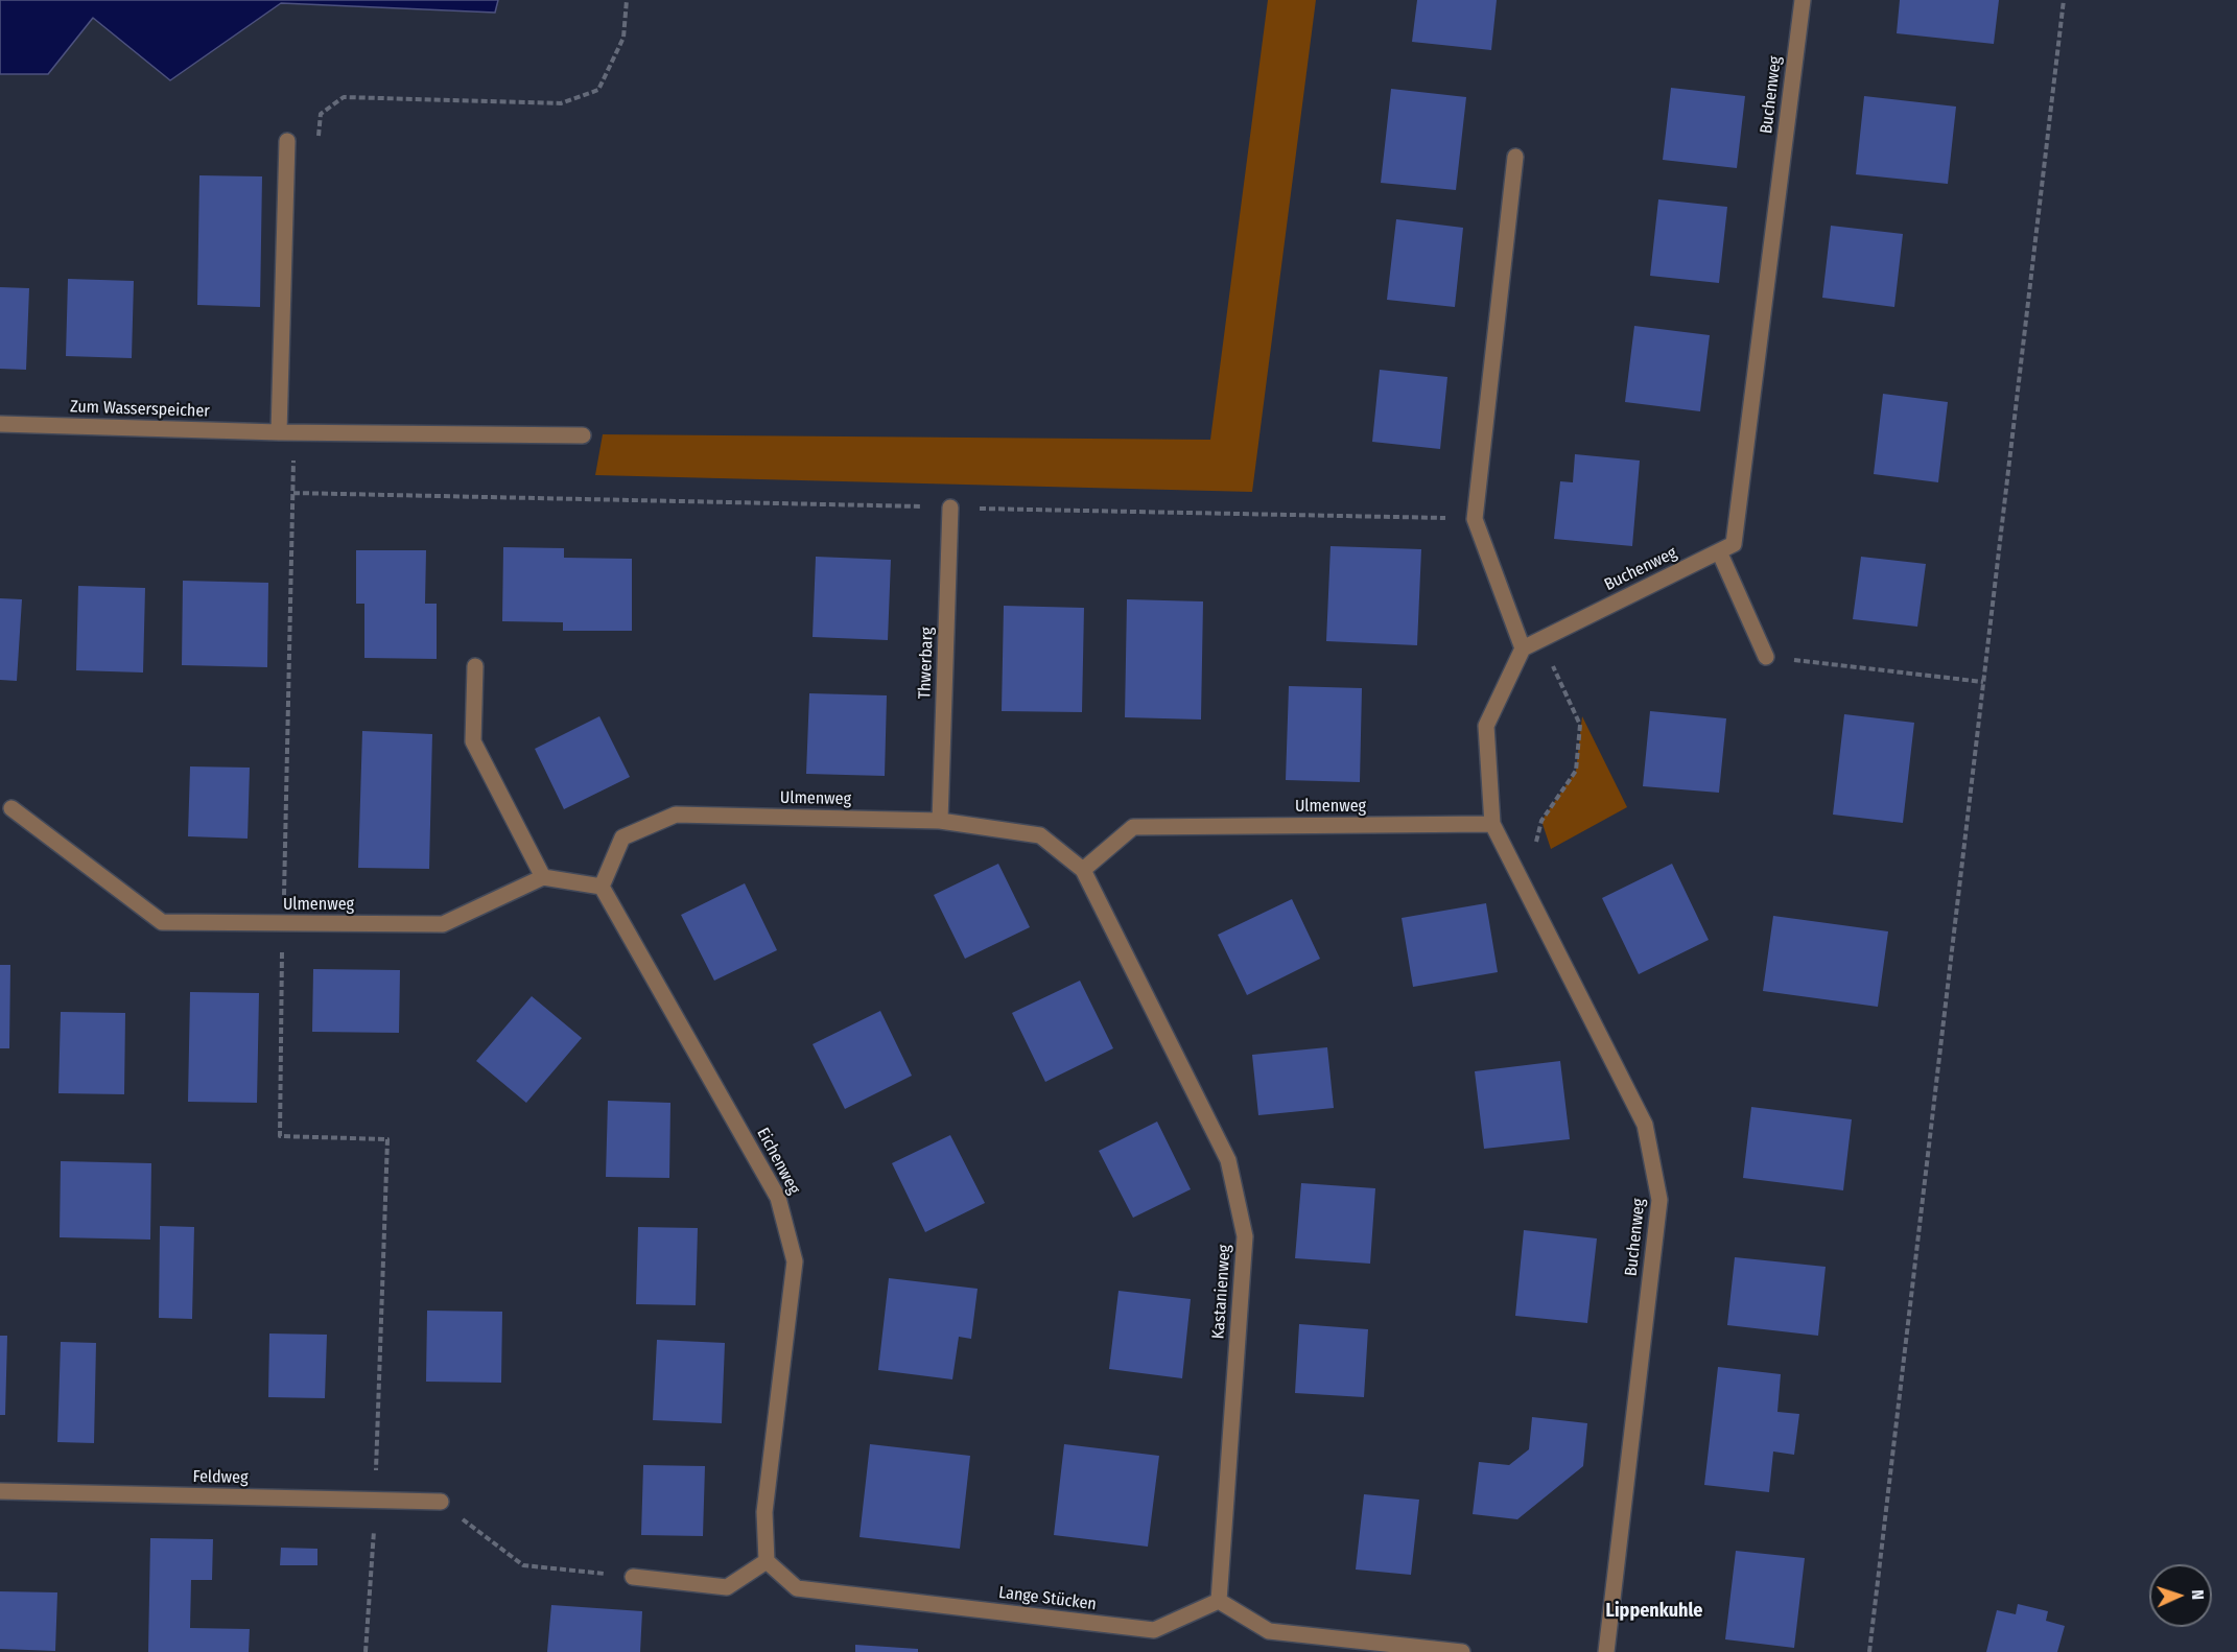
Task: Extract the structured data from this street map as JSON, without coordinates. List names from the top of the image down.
{
  "streets": {
    "street": [
      "Buchenweg",
      "Zum Wasserspeicher",
      "Thwerbarg",
      "Ulmenweg",
      "Eichenweg",
      "Kastanienweg",
      "Feldweg",
      "Lange Stücken"
    ]
  },
  "crossings": [
    ["Buchenweg", "Ulmenweg"],
    ["Thwerbarg", "Ulmenweg"],
    ["Ulmenweg", "Eichenweg"],
    ["Ulmenweg", "Kastanienweg"],
    ["Eichenweg", "Lange Stücken"],
    ["Kastanienweg", "Lange Stücken"]
  ],
  "districts": ["Lippenkuhle"],
  "north": "right"
}
